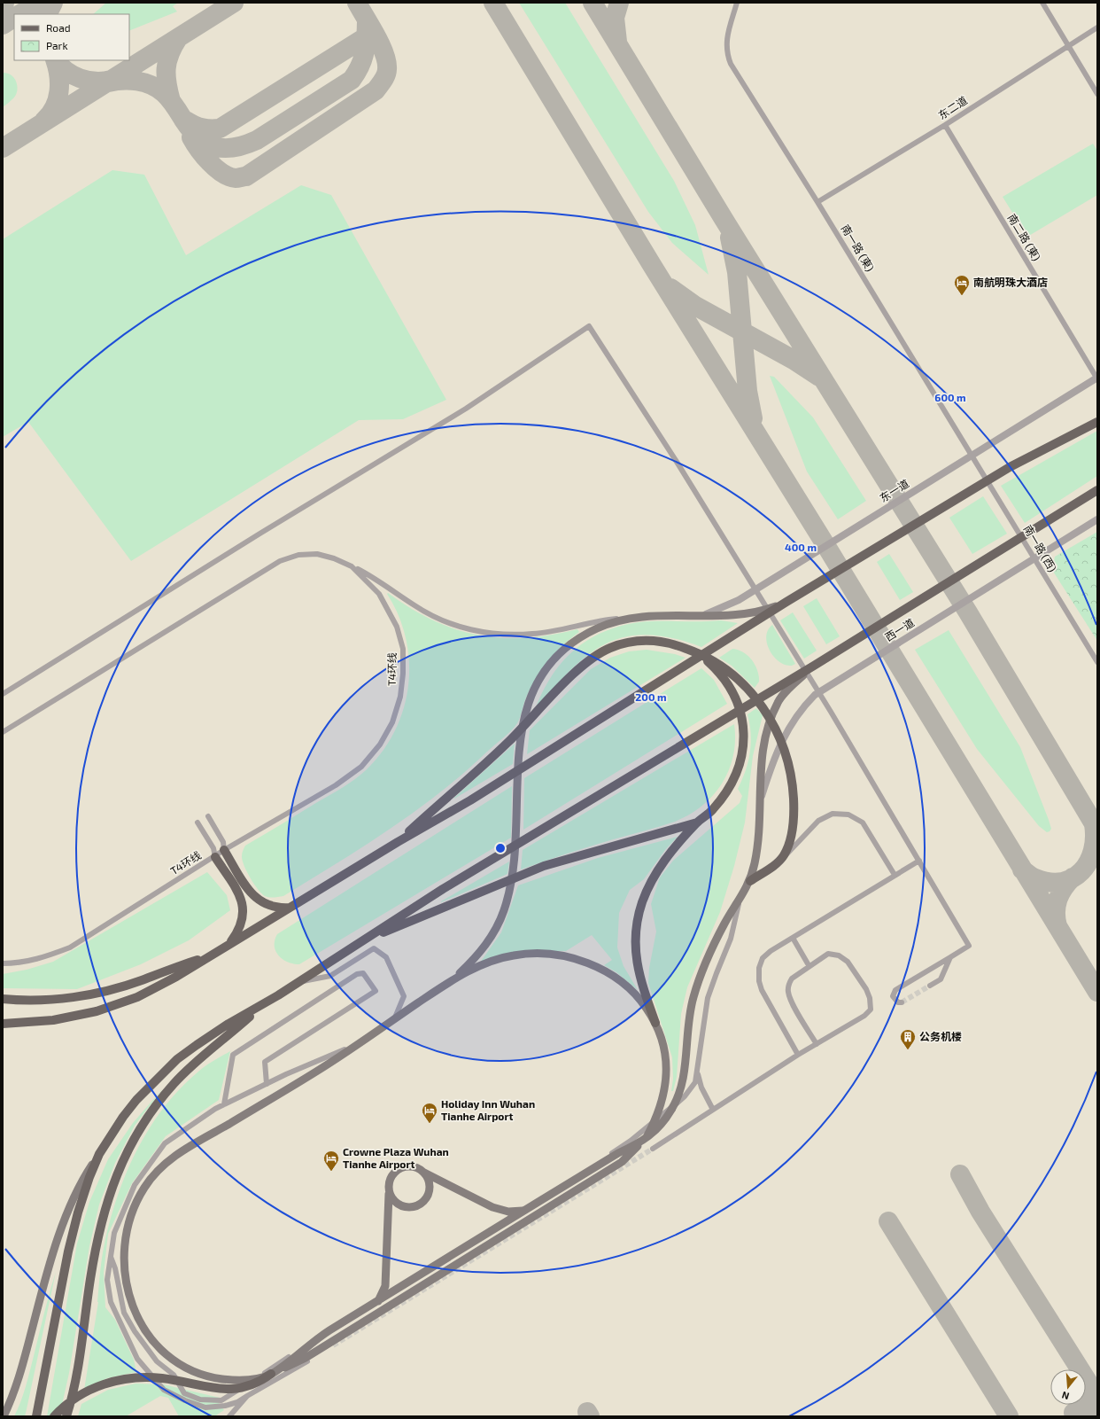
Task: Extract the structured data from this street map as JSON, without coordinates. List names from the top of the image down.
{
  "streets": {
    "street": [
      "东二道",
      "南二路 (東)",
      "南一路 (東)",
      "东一道",
      "南一路 (西)",
      "西一道",
      "T4环线"
    ]
  },
  "crossings": [
    ["东二道", "南二路 (東)"],
    ["东二道", "南一路 (東)"],
    ["南二路 (東)", "东一道"],
    ["南一路 (東)", "南一路 (西)"]
  ],
  "places": {
    "hotel": ["南航明珠大酒店", "Holiday Inn Wuhan Tianhe Airport", "Crowne Plaza Wuhan Tianhe Airport"],
    "building": ["公务机楼"]
  },
  "legend": ["Road", "Park"],
  "north": "bottom",
  "rings": ["600 m", "400 m", "200 m"]
}
